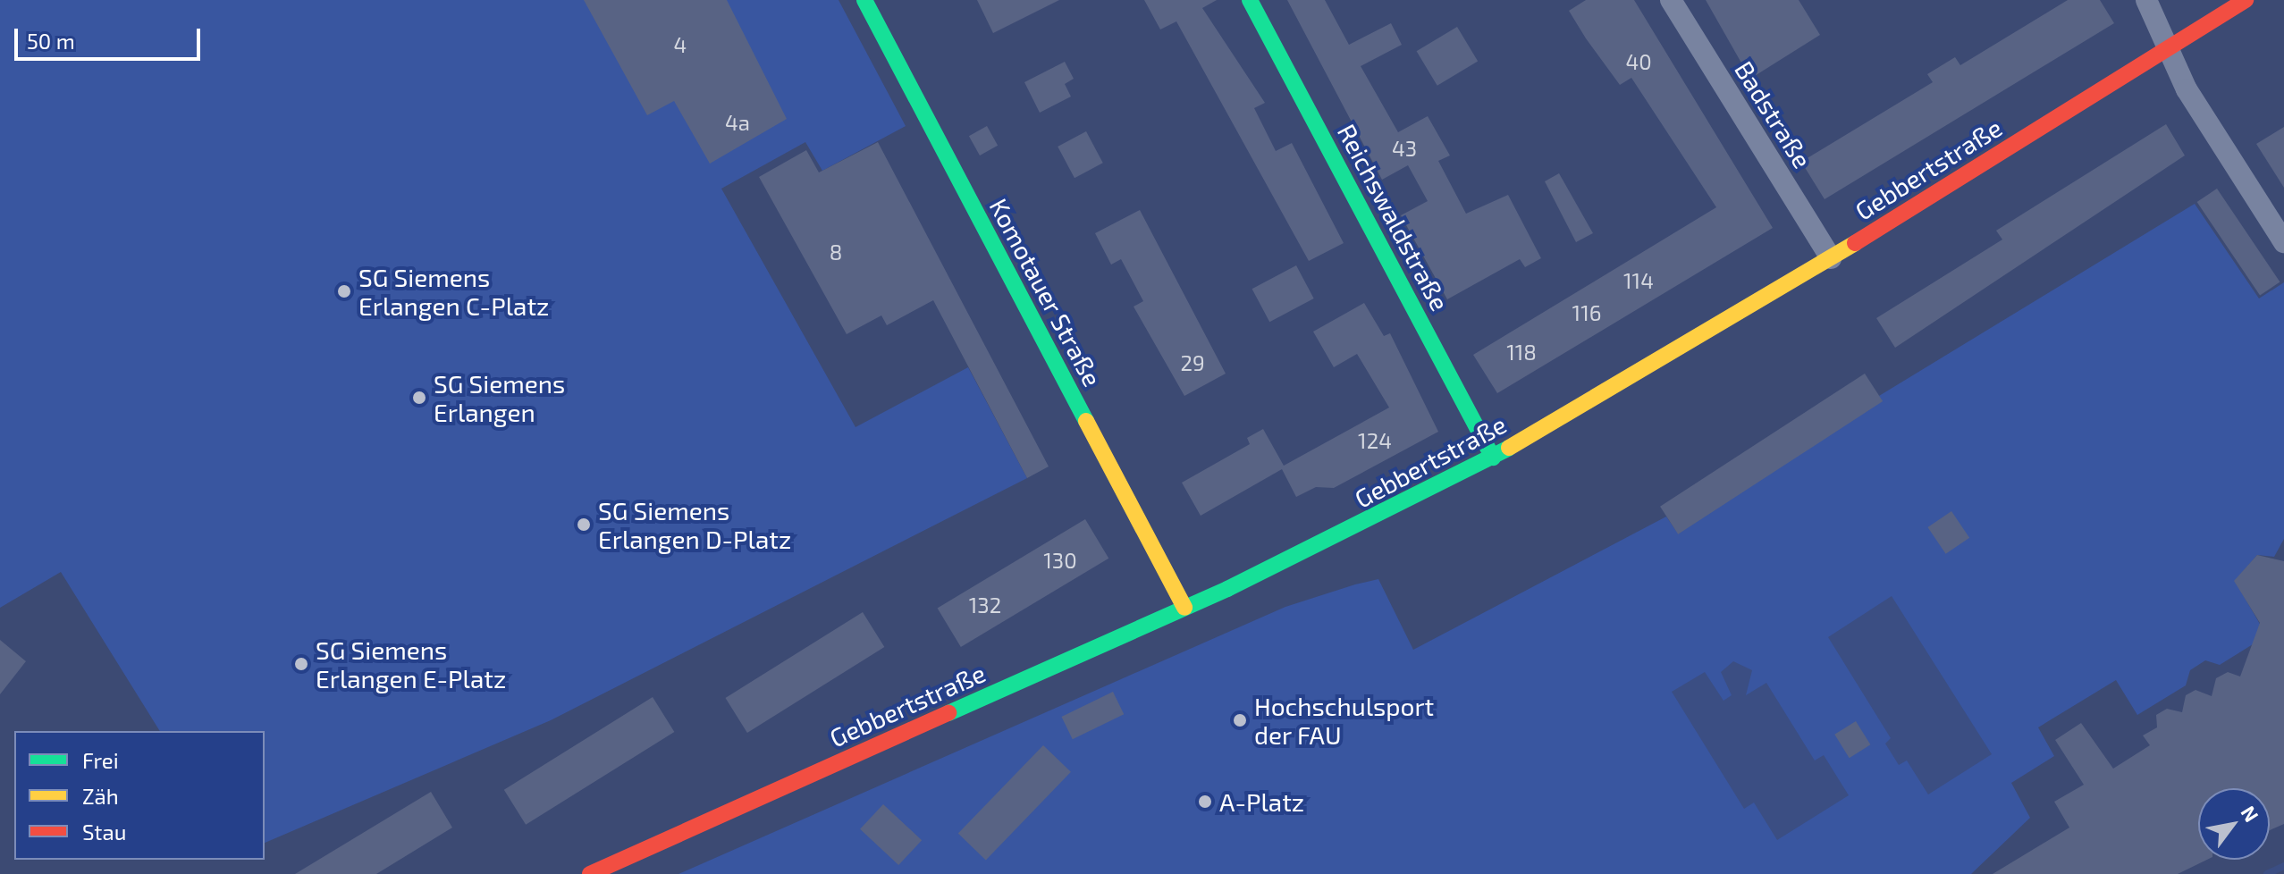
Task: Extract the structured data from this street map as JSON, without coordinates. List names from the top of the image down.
{
  "streets": {
    "street": [
      "Badstraße",
      "Gebbertstraße",
      "Reichswaldstraße",
      "Komotauer Straße"
    ]
  },
  "crossings": [
    ["Badstraße", "Gebbertstraße"],
    ["Gebbertstraße", "Reichswaldstraße"],
    ["Gebbertstraße", "Komotauer Straße"]
  ],
  "places": [
    "SG Siemens Erlangen C-Platz",
    "SG Siemens Erlangen",
    "SG Siemens Erlangen D-Platz",
    "SG Siemens Erlangen E-Platz",
    "Hochschulsport der FAU",
    "A-Platz"
  ],
  "house_numbers": [
    "4",
    "40",
    "4a",
    "43",
    "8",
    "114",
    "116",
    "118",
    "29",
    "124",
    "130",
    "132"
  ],
  "legend": ["Frei", "Zäh", "Stau"],
  "scale_bar": "50 m",
  "north": "top right"
}
